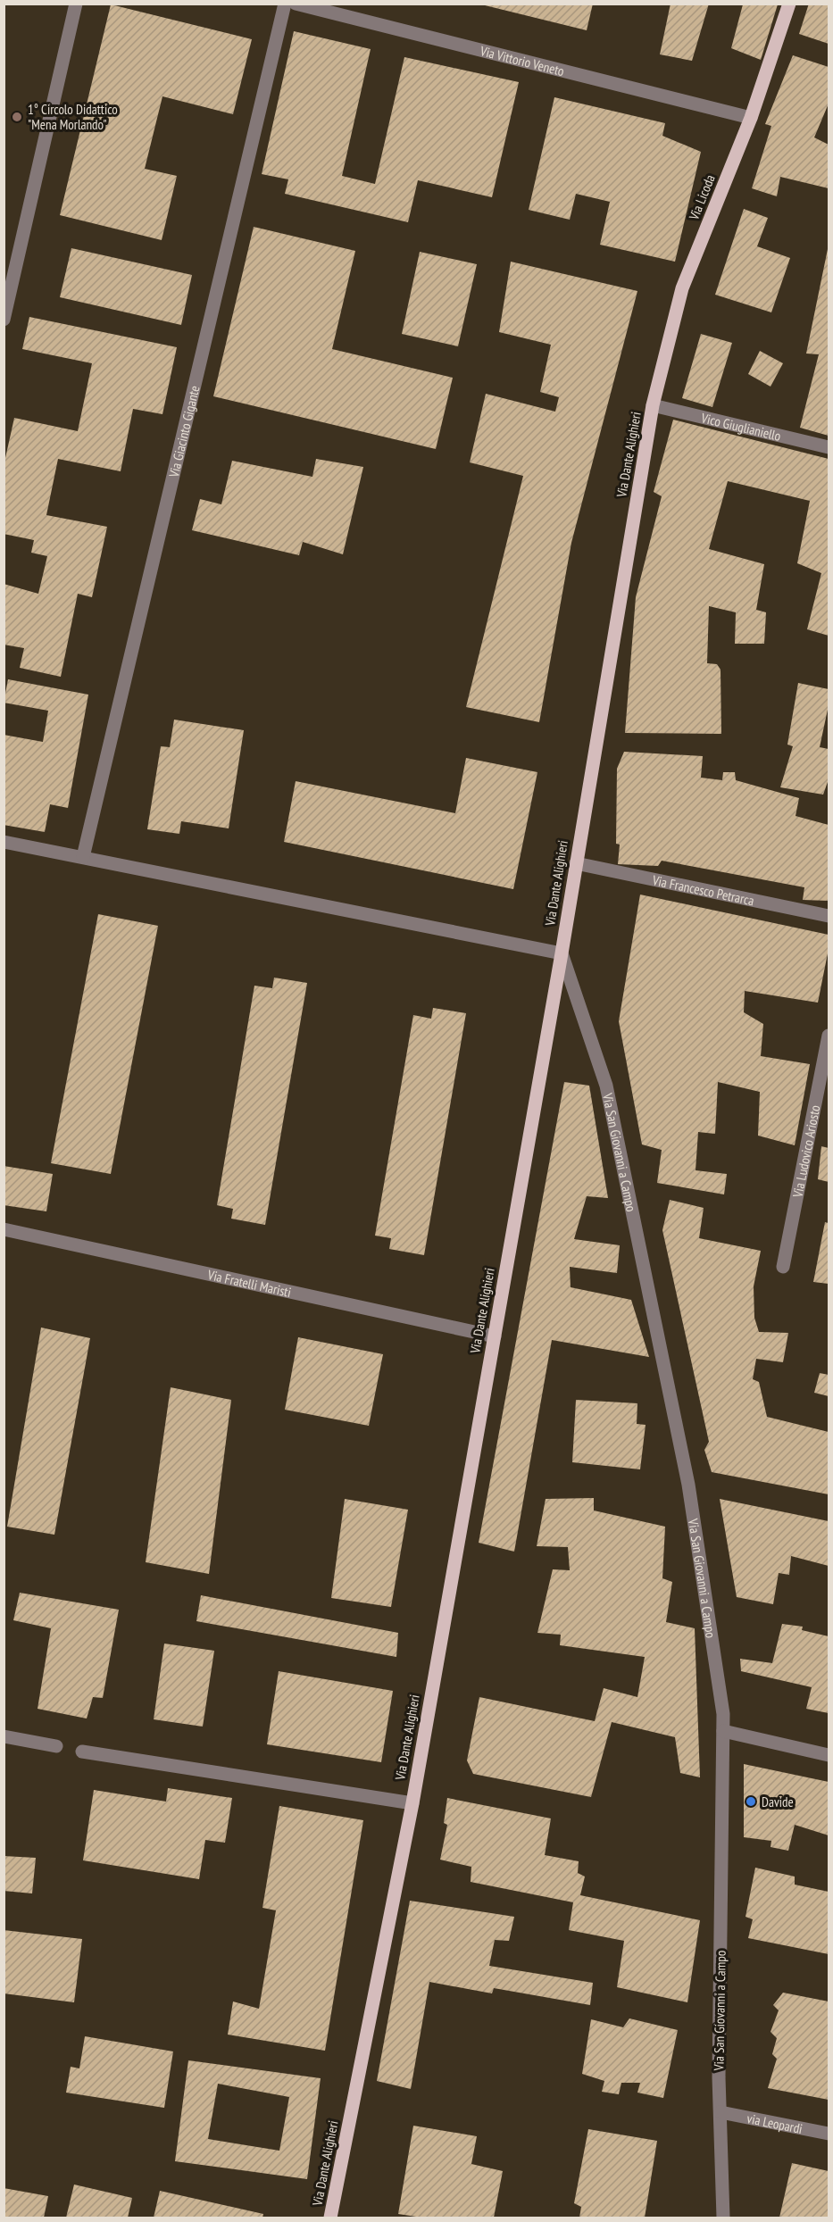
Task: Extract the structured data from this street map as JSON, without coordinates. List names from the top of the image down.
{
  "streets": {
    "main road": ["Via Licoda", "Via Dante Alighieri"],
    "street": [
      "Via Vittorio Veneto",
      "Vico Giuglianiello",
      "Via Giacinto Gigante",
      "Via Francesco Petrarca",
      "Via Ludovico Ariosto",
      "Via San Giovanni a Campo",
      "Via Fratelli Maristi",
      "via Leopardi"
    ]
  },
  "crossings": [
    ["Via Vittorio Veneto", "Via Licoda"],
    ["Via Licoda", "Vico Giuglianiello"],
    ["Via Licoda", "Via Dante Alighieri"],
    ["Vico Giuglianiello", "Via Dante Alighieri"],
    ["Via Dante Alighieri", "Via Francesco Petrarca"],
    ["Via Dante Alighieri", "Via San Giovanni a Campo"],
    ["Via Dante Alighieri", "Via Fratelli Maristi"],
    ["Via San Giovanni a Campo", "via Leopardi"]
  ],
  "places": ["1° Circolo Didattico \"Mena Morlando\"", "Davide"]
}
